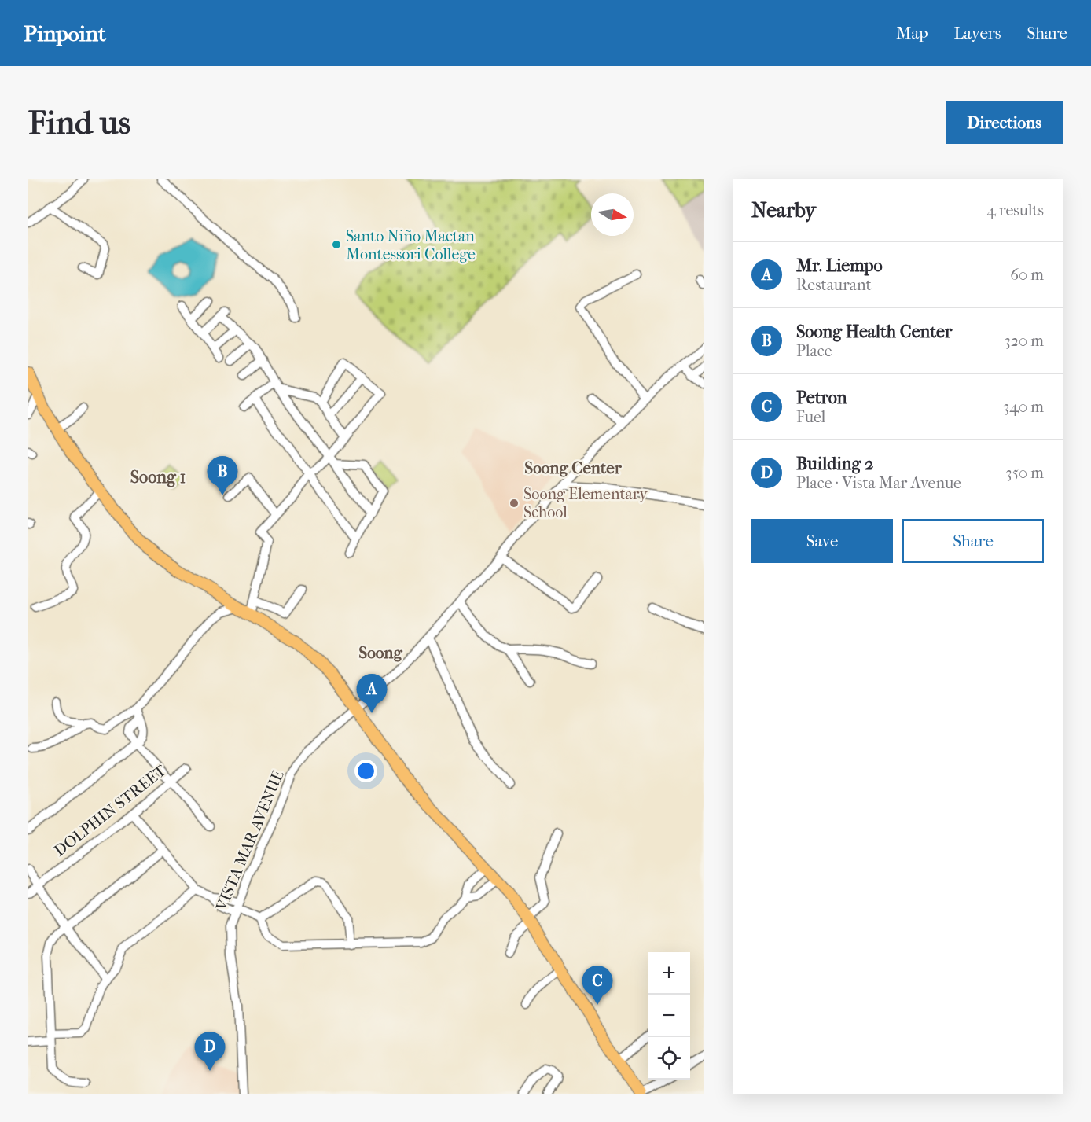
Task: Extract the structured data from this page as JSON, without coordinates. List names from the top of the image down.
{
  "streets": {
    "street": ["DOLPHIN STREET", "VISTA MAR AVENUE"]
  },
  "districts": ["Soong Center", "Soong 1", "Soong"],
  "places": ["Santo Niño Mactan Montessori College", "Soong Elementary School"],
  "north": "right",
  "page": {
    "header": "Pinpoint",
    "nav": ["Map", "Layers", "Share"],
    "buttons": [
      "Directions",
      ["Save", "Share"]
    ],
    "title": "Find us",
    "heading": ["Nearby", "4 results"],
    "list": [
      {
        "mark": "A",
        "name": "Mr. Liempo",
        "note": "Restaurant",
        "value": "60 m"
      },
      {
        "mark": "B",
        "name": "Soong Health Center",
        "note": "Place",
        "value": "320 m"
      },
      {
        "mark": "C",
        "name": "Petron",
        "note": "Fuel",
        "value": "340 m"
      },
      {
        "mark": "D",
        "name": "Building 2",
        "note": "Place · Vista Mar Avenue",
        "value": "350 m"
      }
    ],
    "pins": [
      "B",
      "A",
      "C",
      "D"
    ],
    "map_buttons": ["+", "−"]
  }
}
